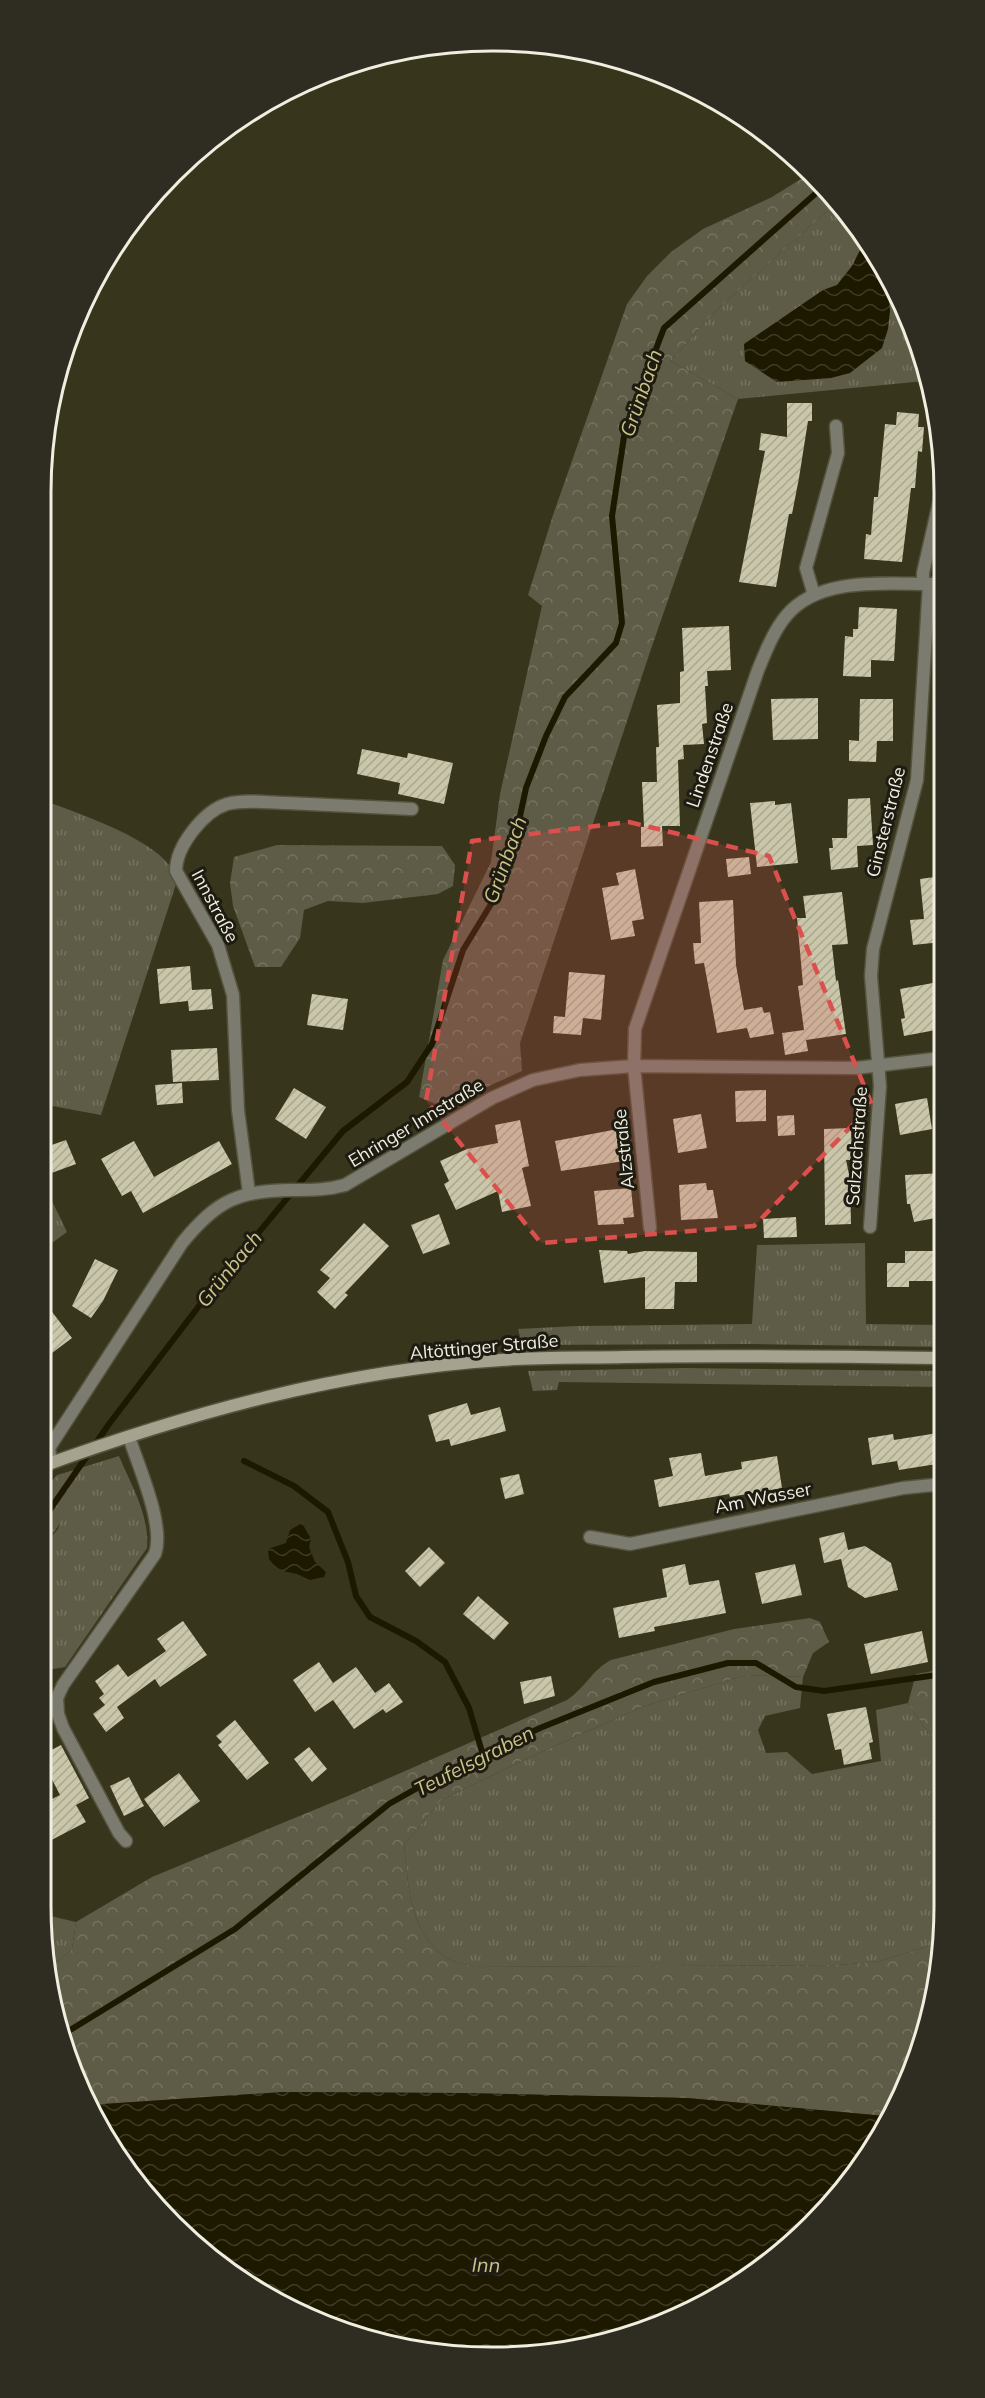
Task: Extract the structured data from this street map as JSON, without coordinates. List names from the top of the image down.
{
  "streets": {
    "main road": ["Altöttinger Straße"],
    "street": [
      "Lindenstraße",
      "Ginsterstraße",
      "Innstraße",
      "Ehringer Innstraße",
      "Salzachstraße",
      "Alzstraße",
      "Am Wasser"
    ]
  },
  "crossings": [
    ["Lindenstraße", "Ginsterstraße"],
    ["Lindenstraße", "Ehringer Innstraße"],
    ["Lindenstraße", "Alzstraße"],
    ["Ginsterstraße", "Ehringer Innstraße"],
    ["Ginsterstraße", "Salzachstraße"],
    ["Innstraße", "Ehringer Innstraße"],
    ["Ehringer Innstraße", "Salzachstraße"],
    ["Ehringer Innstraße", "Alzstraße"]
  ],
  "water": ["Grünbach", "Teufelsgraben", "Inn"]
}
